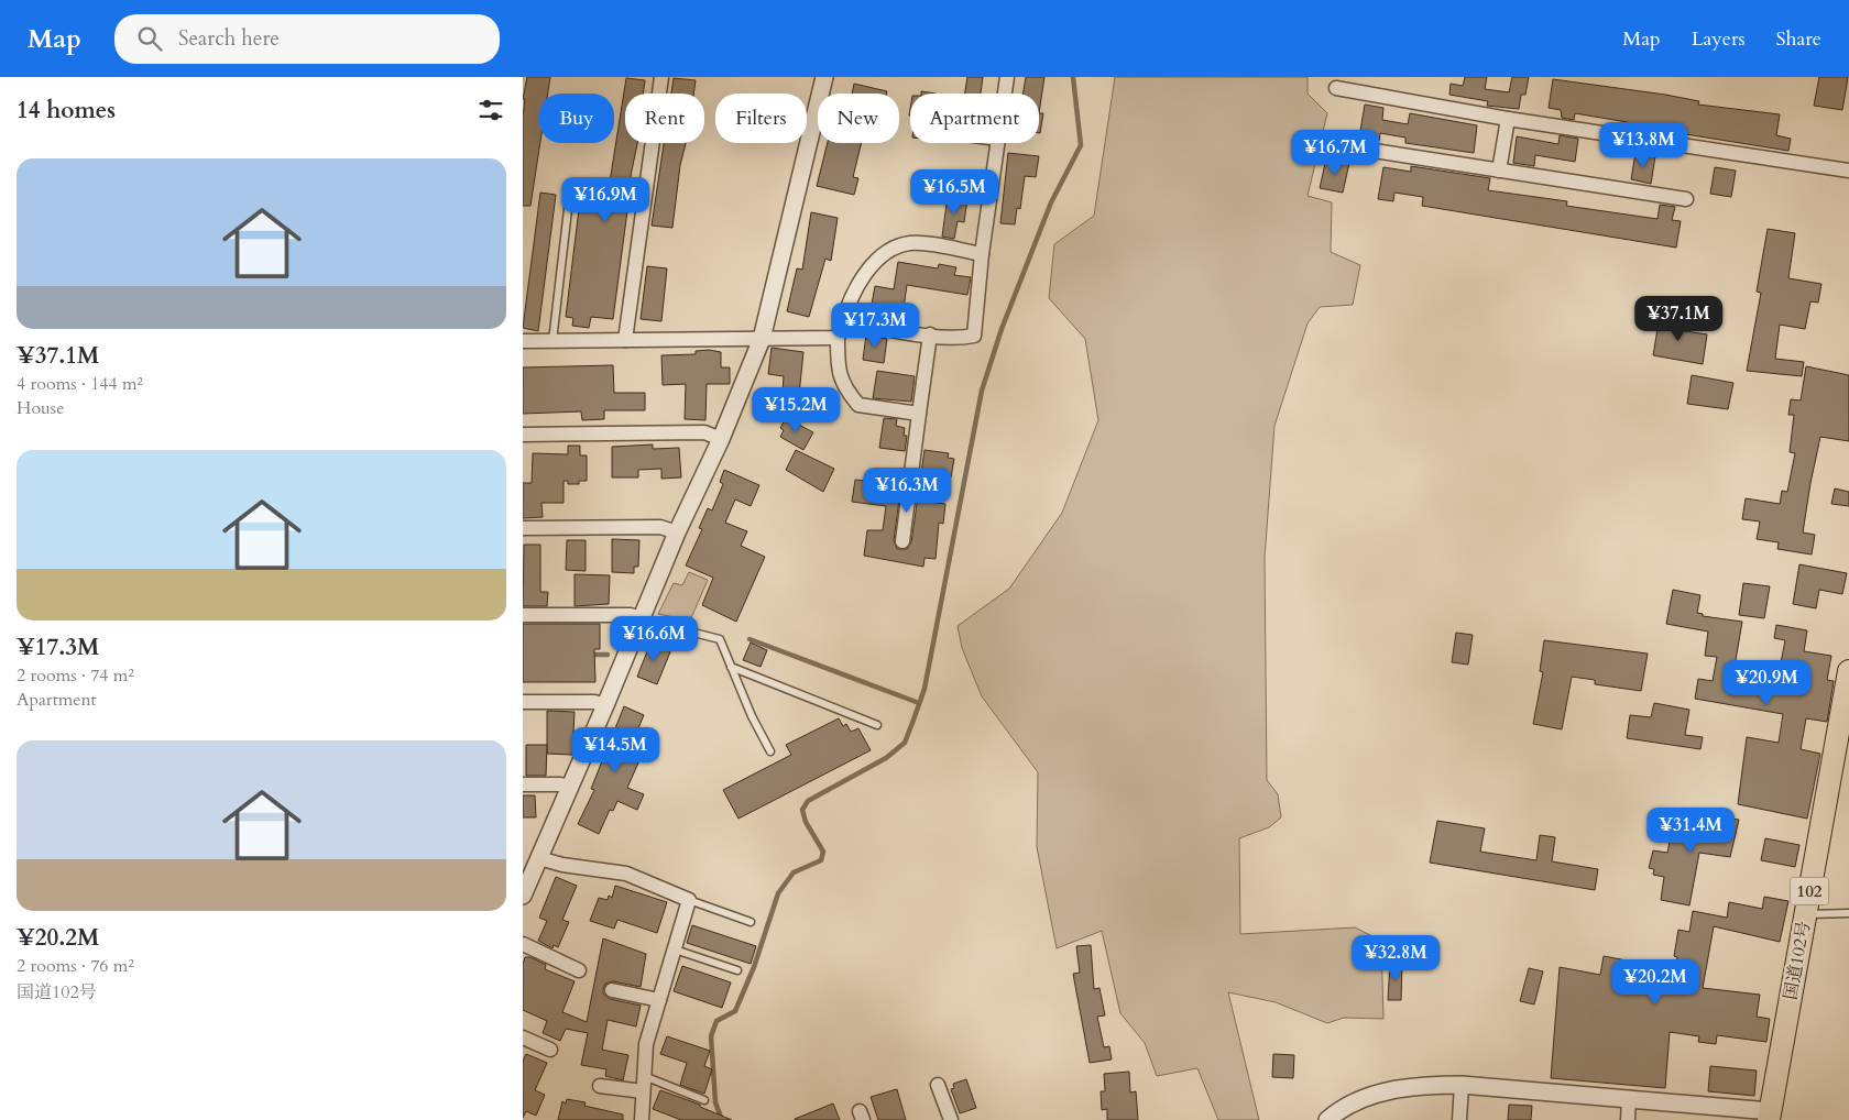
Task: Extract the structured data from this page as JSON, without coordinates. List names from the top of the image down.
{
  "streets": {
    "highway": ["102", "国道102号"]
  },
  "page": {
    "header": "Map",
    "search": "Search here",
    "nav": ["Map", "Layers", "Share"],
    "heading": "14 homes",
    "chip": [
      "Buy",
      "Rent",
      "Filters",
      "New",
      "Apartment"
    ],
    "price": [
      "¥13.8M",
      "¥16.7M",
      "¥16.5M",
      "¥16.9M",
      "¥37.1M",
      "¥17.3M",
      "¥15.2M",
      "¥16.3M",
      "¥16.6M",
      "¥20.9M",
      "¥14.5M",
      "¥31.4M",
      "¥32.8M",
      "¥20.2M"
    ],
    "list": [
      {
        "name": "¥37.1M",
        "note": "4 rooms · 144 m² · House"
      },
      {
        "name": "¥17.3M",
        "note": "2 rooms · 74 m² · Apartment"
      },
      {
        "name": "¥20.2M",
        "note": "2 rooms · 76 m² · 国道102号"
      }
    ]
  }
}
